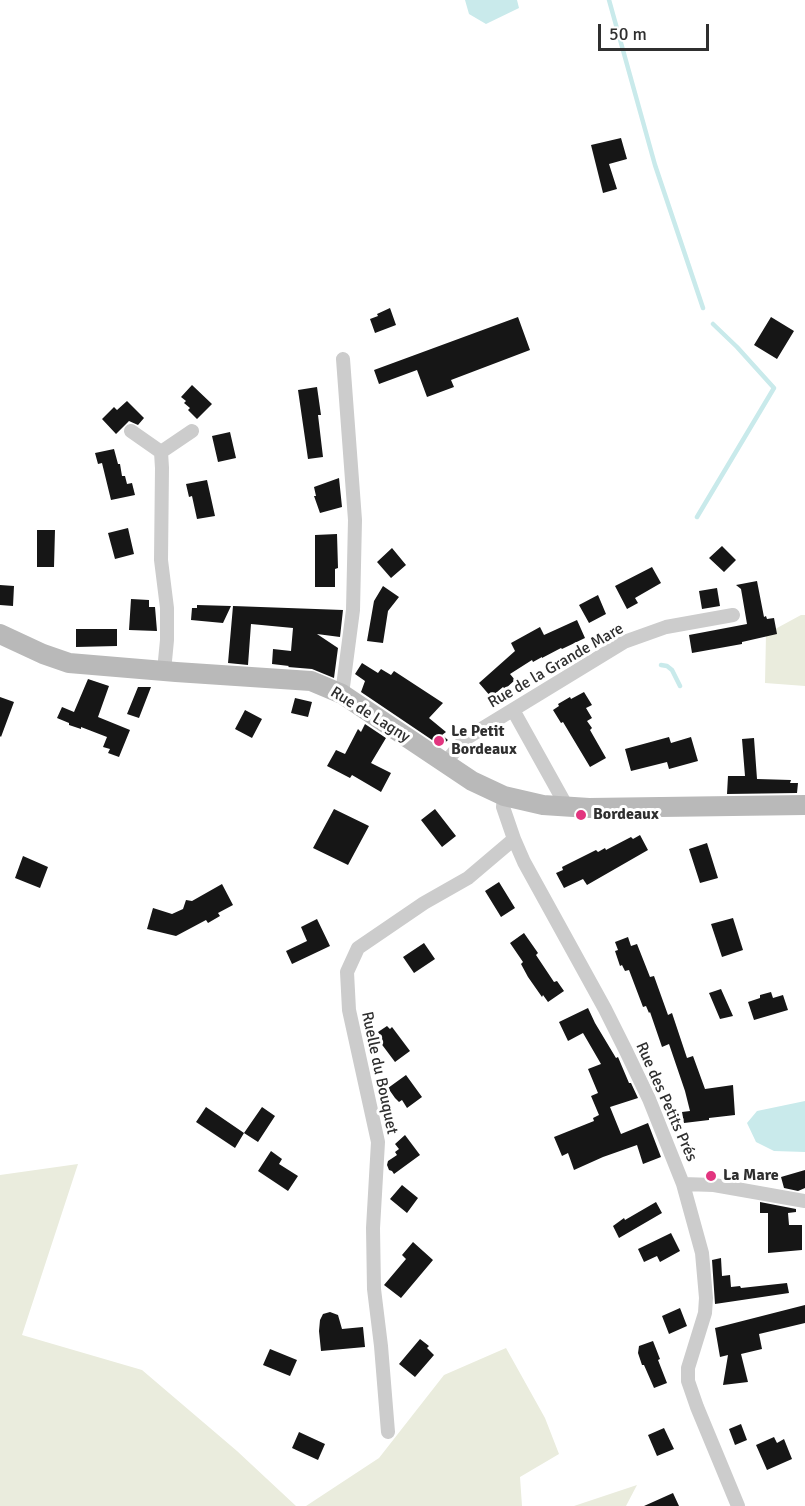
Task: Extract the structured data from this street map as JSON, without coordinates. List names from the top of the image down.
{
  "streets": {
    "main road": ["Rue de Lagny"],
    "street": ["Rue de la Grande Mare", "Ruelle du Bouquet", "Rue des Petits Prés"]
  },
  "crossings": [
    ["Rue de la Grande Mare", "Rue de Lagny"],
    ["Rue de Lagny", "Rue des Petits Prés"],
    ["Ruelle du Bouquet", "Rue des Petits Prés"]
  ],
  "places": ["Le Petit Bordeaux", "Bordeaux", "La Mare"],
  "scale_bar": "50 m"
}
